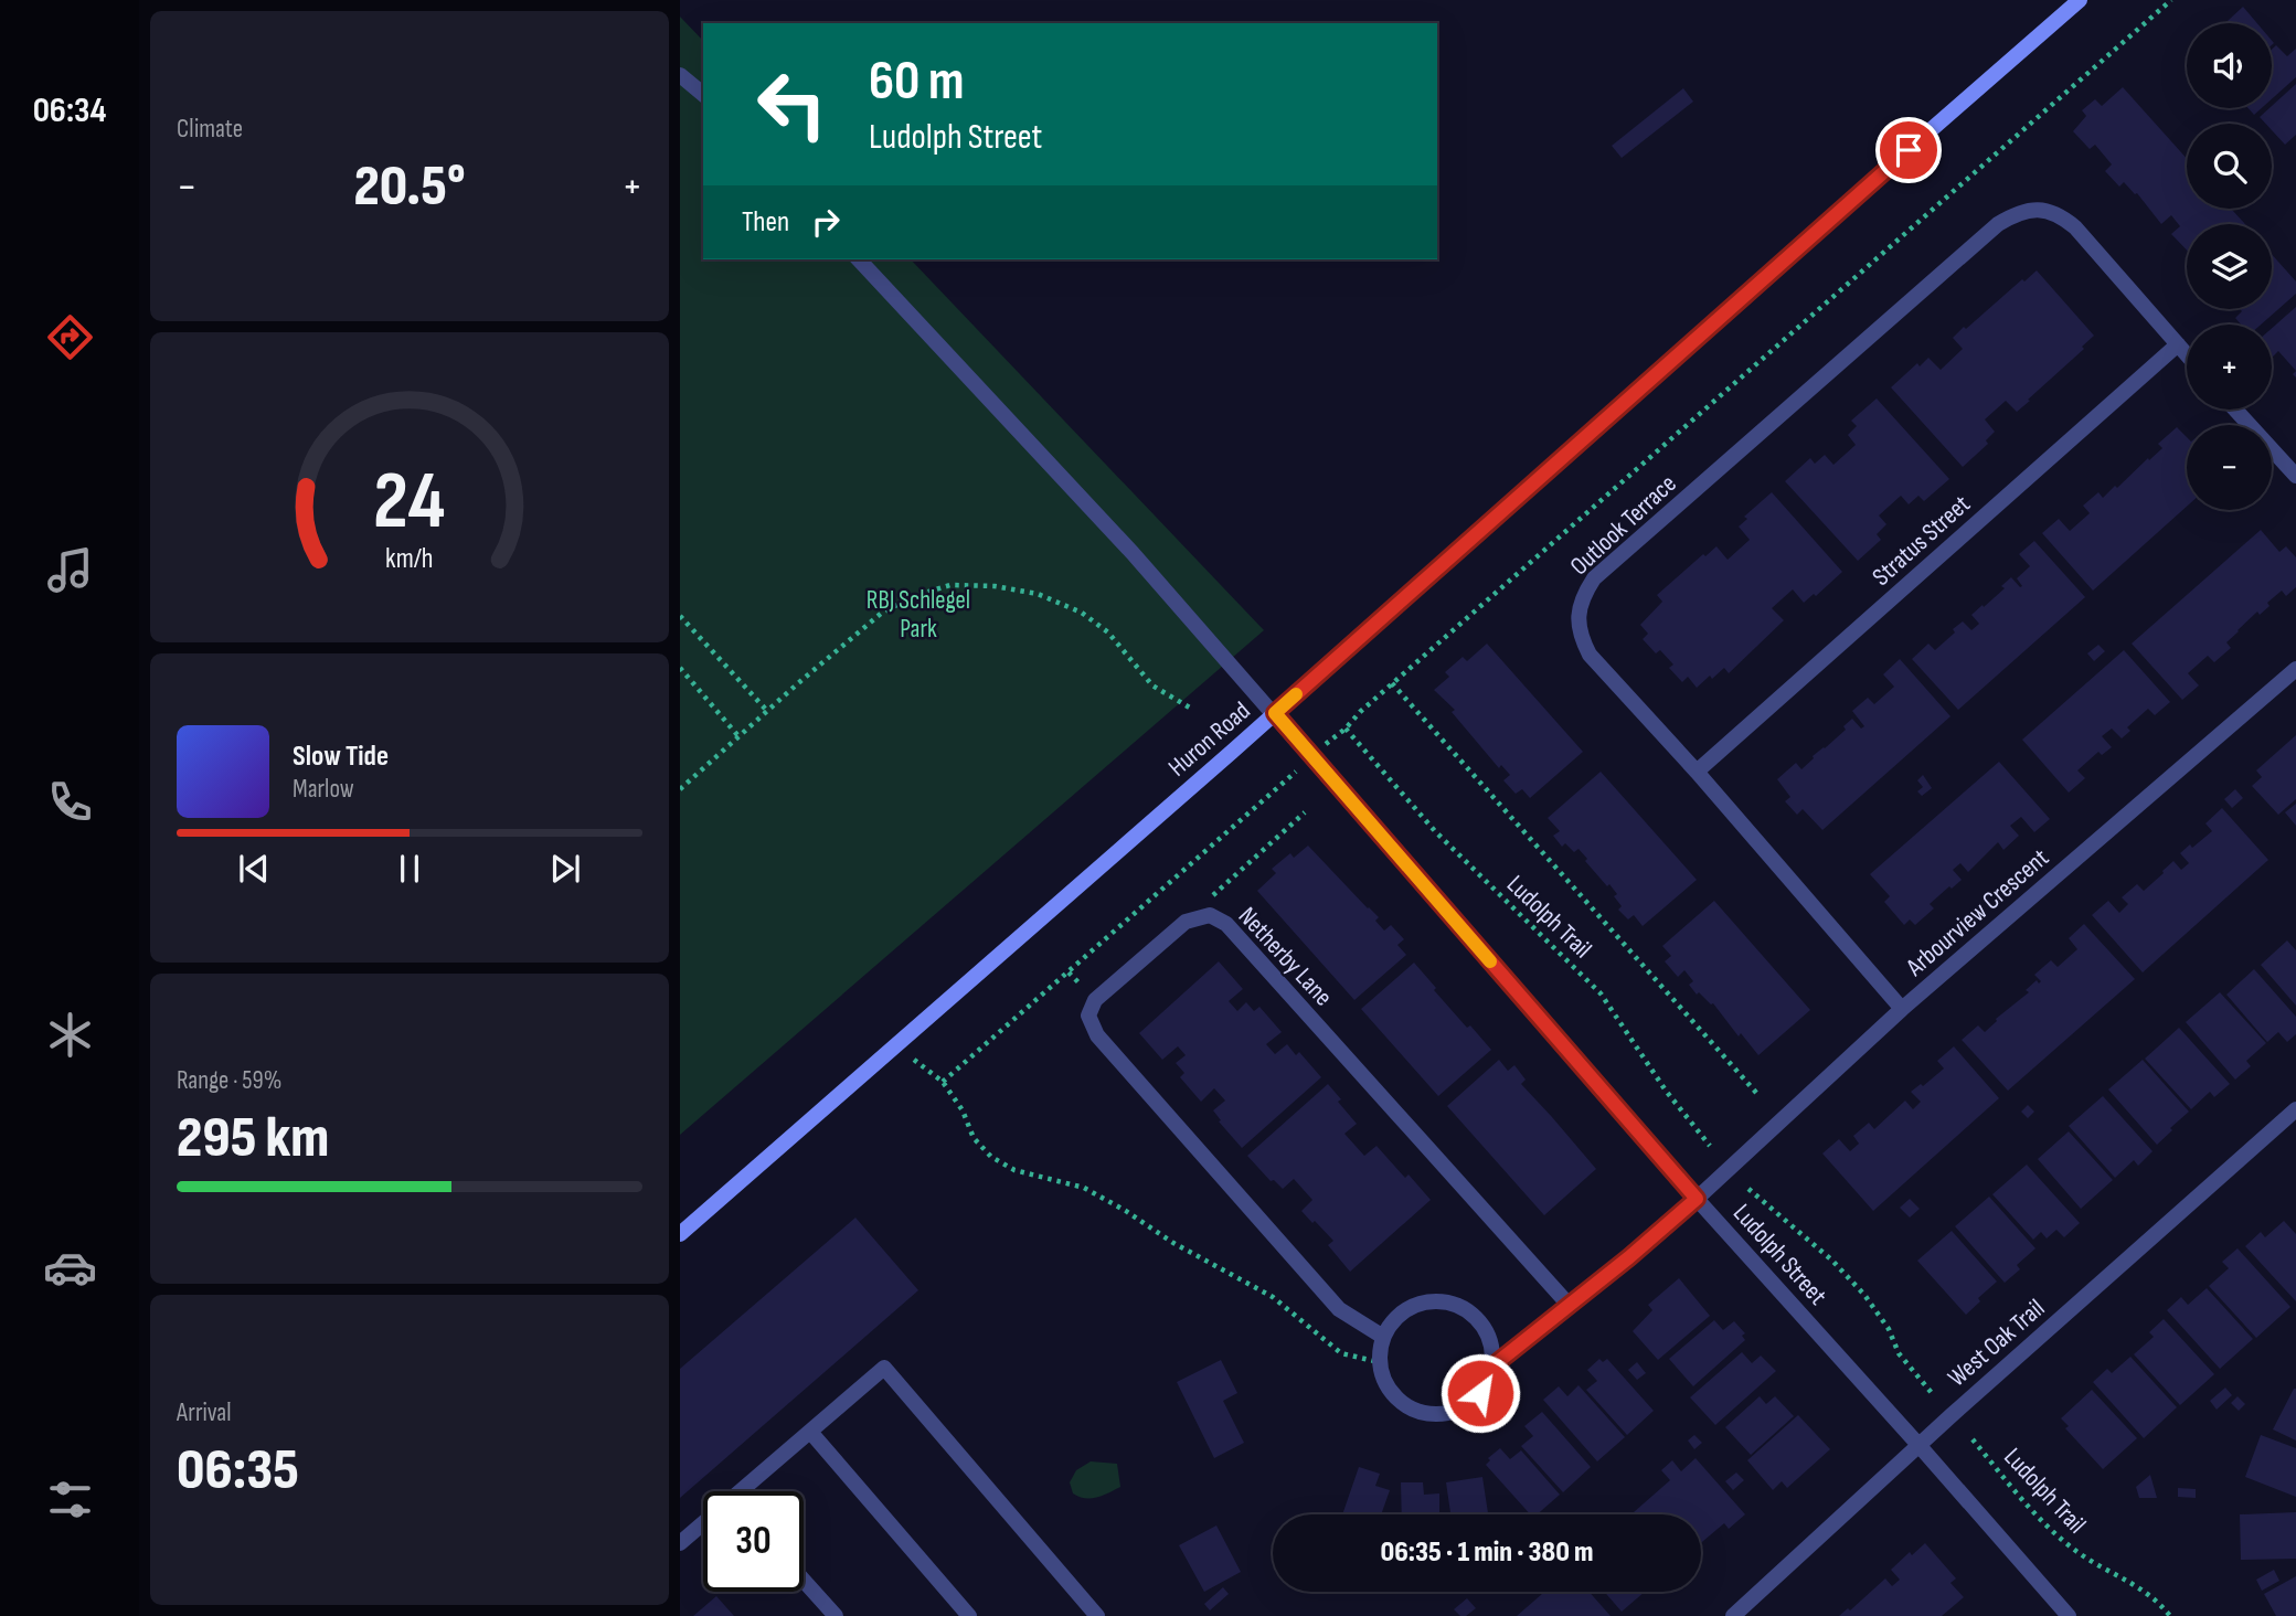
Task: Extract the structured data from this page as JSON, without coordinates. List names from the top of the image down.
{
  "streets": {
    "main road": ["Huron Road"],
    "street": [
      "Outlook Terrace",
      "Stratus Street",
      "Arbourview Crescent",
      "Netherby Lane",
      "Ludolph Street",
      "West Oak Trail"
    ],
    "path": ["Ludolph Trail"]
  },
  "crossings": [
    ["Outlook Terrace", "Stratus Street"],
    ["Outlook Terrace", "Arbourview Crescent"],
    ["Huron Road", "Ludolph Street"],
    ["Arbourview Crescent", "Netherby Lane"],
    ["Arbourview Crescent", "Ludolph Street"],
    ["Ludolph Street", "West Oak Trail"]
  ],
  "parks": ["RBJ Schlegel Park"],
  "page": {
    "tabs": "06:34",
    "tile": [
      "Climate",
      ["Range · 59%", "295 km"],
      ["Arrival", "06:35"]
    ],
    "map_buttons": ["+", "−"],
    "turn": ["60 m", "Ludolph Street"],
    "heat": ["−", "20.5°", "+"],
    "then": "Then",
    "song": ["Slow Tide", "Marlow"],
    "limit": "30",
    "trip": "06:35 · 1 min · 380 m",
    "gauge": ["24", "km/h"]
  }
}
